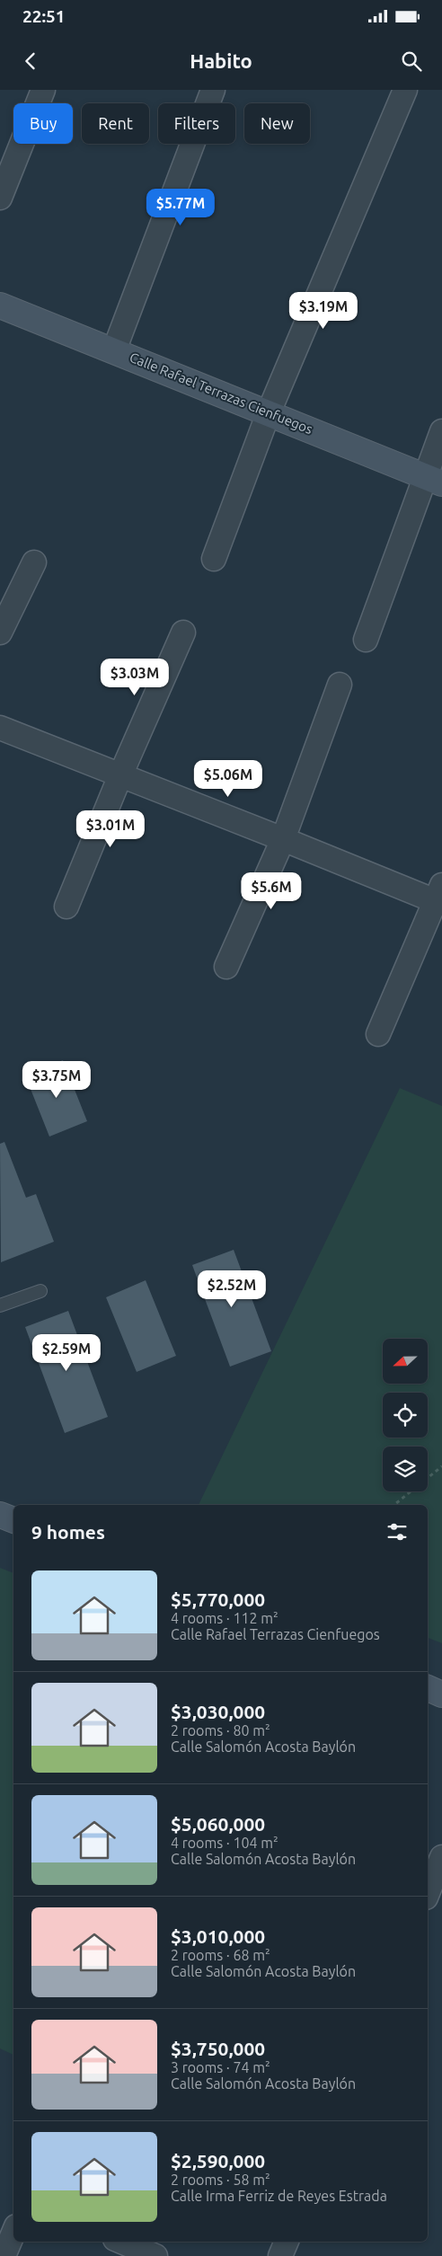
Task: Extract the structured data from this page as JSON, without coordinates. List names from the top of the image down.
{
  "streets": {
    "street": ["Calle Rafael Terrazas Cienfuegos"]
  },
  "north": "left",
  "page": {
    "status": "22:51",
    "header": "Habito",
    "chip": [
      "Buy",
      "Rent",
      "Filters",
      "New"
    ],
    "price": [
      "$5.77M",
      "$3.19M",
      "$3.03M",
      "$5.06M",
      "$3.01M",
      "$5.6M",
      "$3.75M",
      "$2.52M",
      "$2.59M"
    ],
    "heading": "9 homes",
    "list": [
      {
        "name": "$5,770,000",
        "note": "4 rooms · 112 m² · Calle Rafael Terrazas Cienfuegos"
      },
      {
        "name": "$3,030,000",
        "note": "2 rooms · 80 m² · Calle Salomón Acosta Baylón"
      },
      {
        "name": "$5,060,000",
        "note": "4 rooms · 104 m² · Calle Salomón Acosta Baylón"
      },
      {
        "name": "$3,010,000",
        "note": "2 rooms · 68 m² · Calle Salomón Acosta Baylón"
      },
      {
        "name": "$3,750,000",
        "note": "3 rooms · 74 m² · Calle Salomón Acosta Baylón"
      },
      {
        "name": "$2,590,000",
        "note": "2 rooms · 58 m² · Calle Irma Ferriz de Reyes Estrada"
      }
    ]
  }
}
